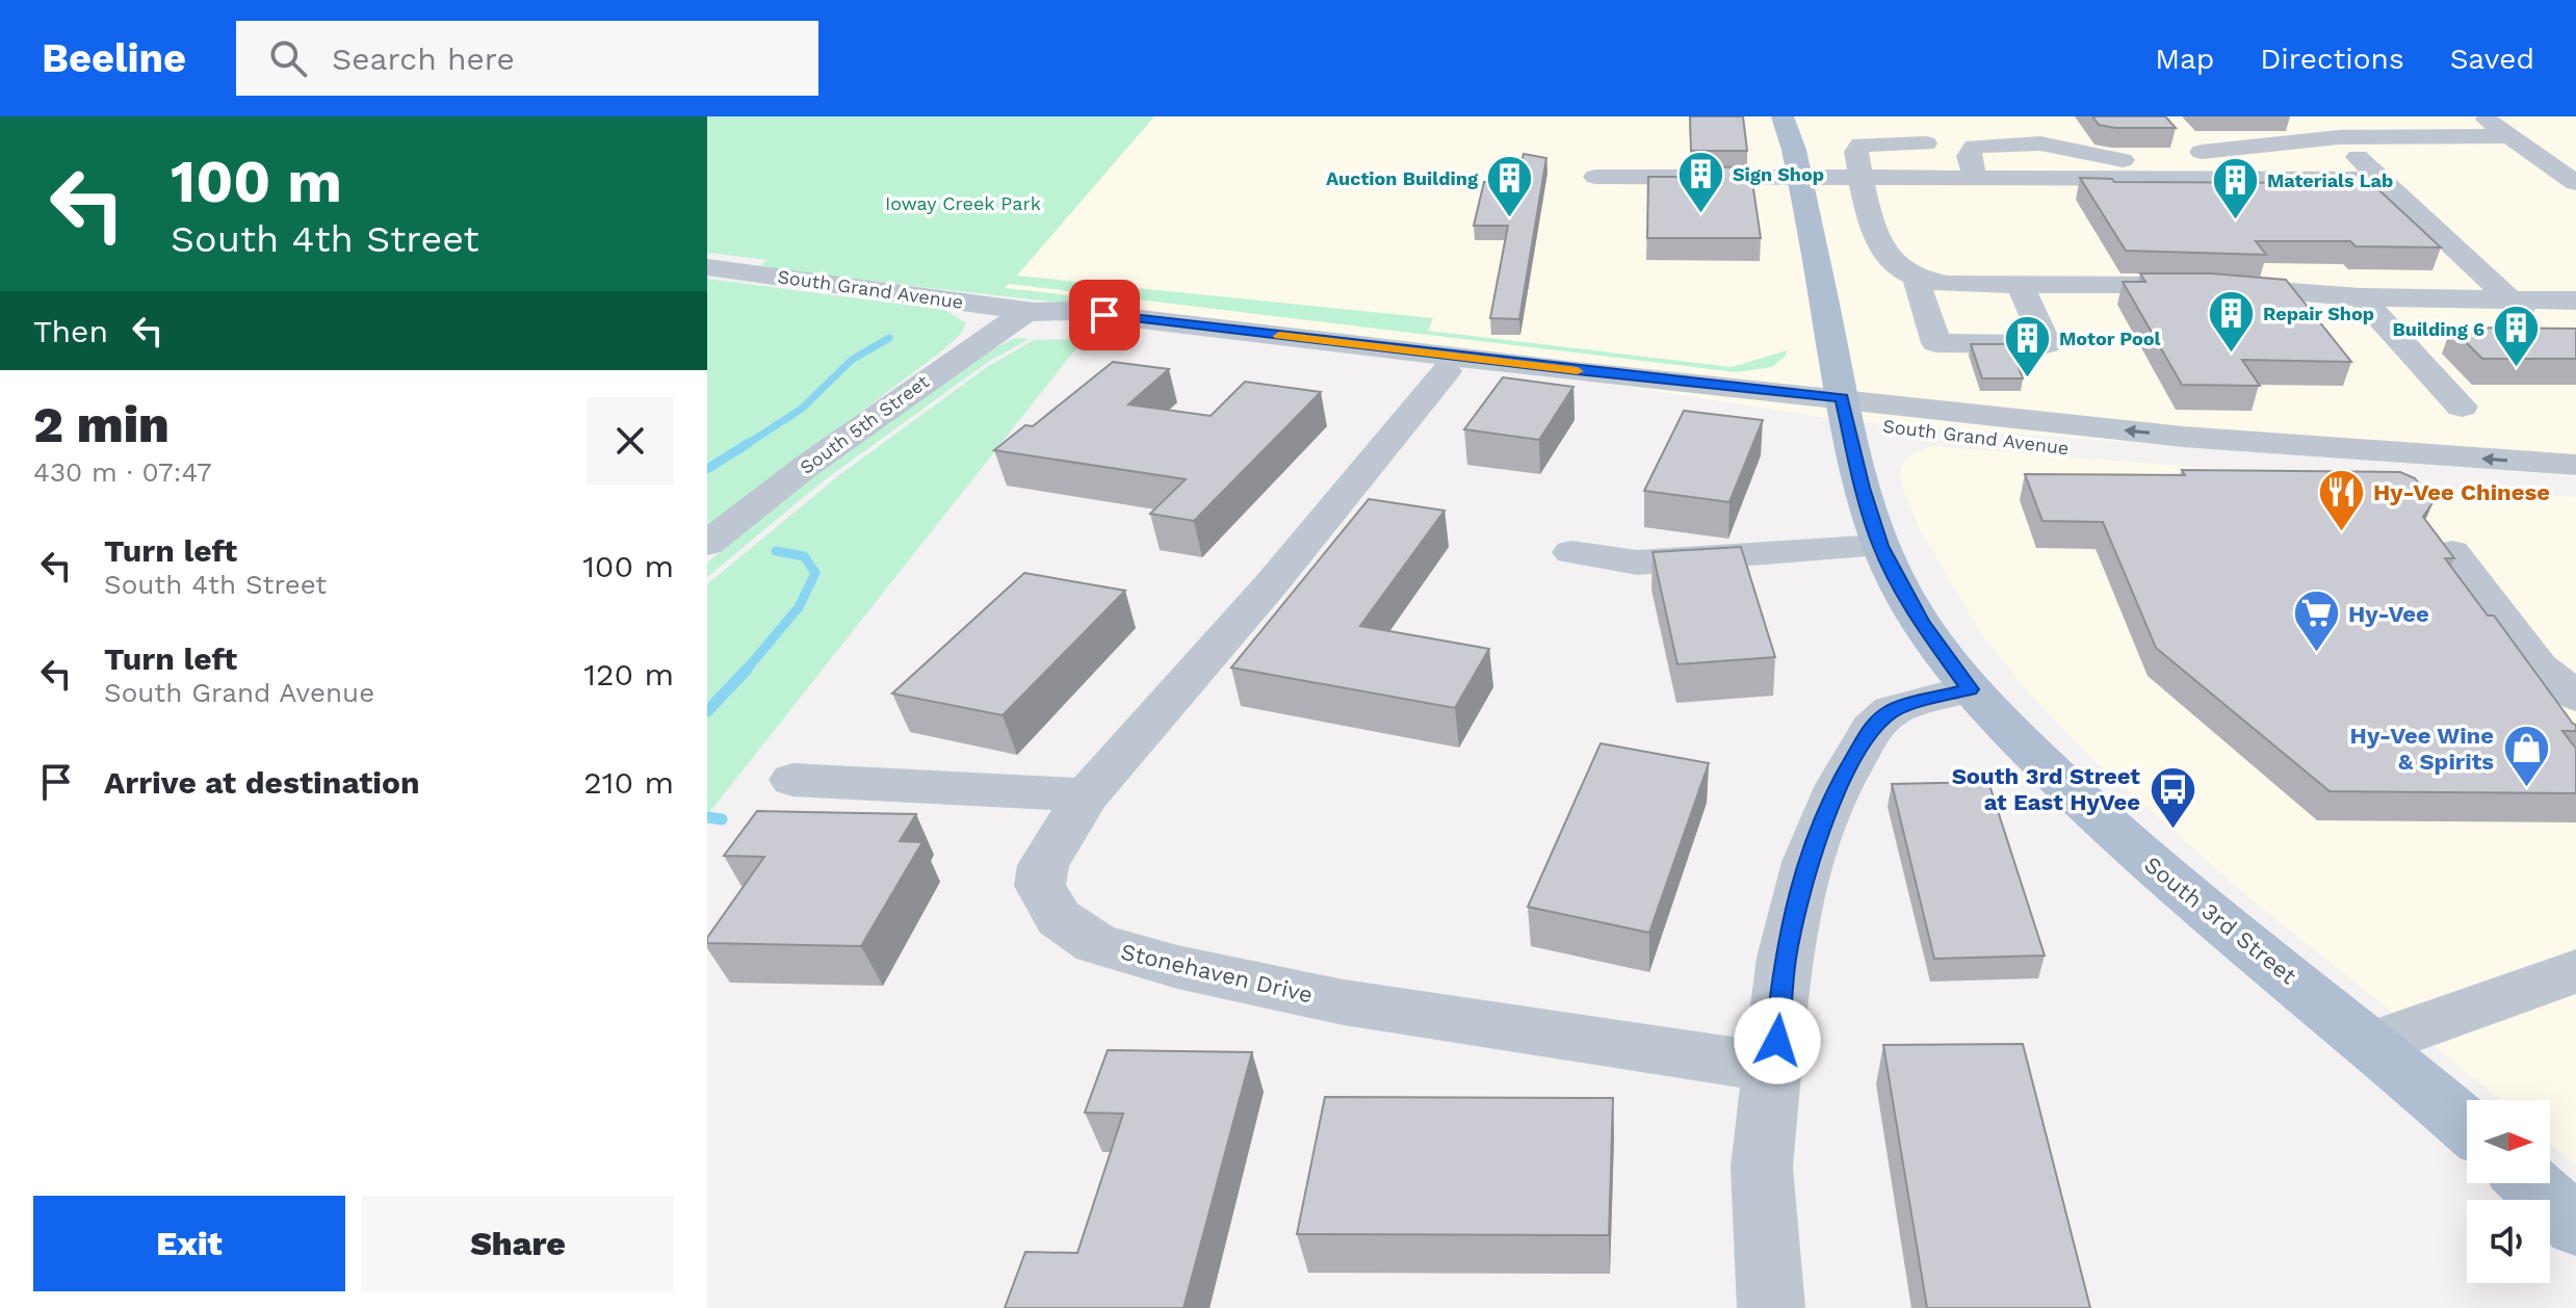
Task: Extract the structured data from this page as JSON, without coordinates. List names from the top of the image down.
{
  "streets": {
    "main road": ["South 3rd Street"],
    "street": ["South Grand Avenue", "South 5th Street", "Stonehaven Drive"]
  },
  "crossings": [
    ["South Grand Avenue", "South 5th Street"],
    ["South Grand Avenue", "South 3rd Street"],
    ["South Grand Avenue", "Stonehaven Drive"]
  ],
  "parks": ["Ioway Creek Park"],
  "places": {
    "building": [
      "Sign Shop",
      "Auction Building",
      "Materials Lab",
      "Repair Shop",
      "Building 6",
      "Motor Pool"
    ],
    "restaurant": ["Hy-Vee Chinese"],
    "supermarket": ["Hy-Vee"],
    "shop": ["Hy-Vee Wine & Spirits"],
    "bus stop": ["South 3rd Street at East HyVee"]
  },
  "north": "right",
  "page": {
    "header": "Beeline",
    "search": "Search here",
    "nav": ["Map", "Directions", "Saved"],
    "turn": ["100 m", "South 4th Street"],
    "then": "Then",
    "heading": ["2 min", "430 m · 07:47"],
    "list": [
      {
        "name": "Turn left",
        "note": "South 4th Street",
        "value": "100 m"
      },
      {
        "name": "Turn left",
        "note": "South Grand Avenue",
        "value": "120 m"
      },
      {
        "name": "Arrive at destination",
        "value": "210 m"
      }
    ],
    "buttons": ["Exit", "Share"]
  }
}
